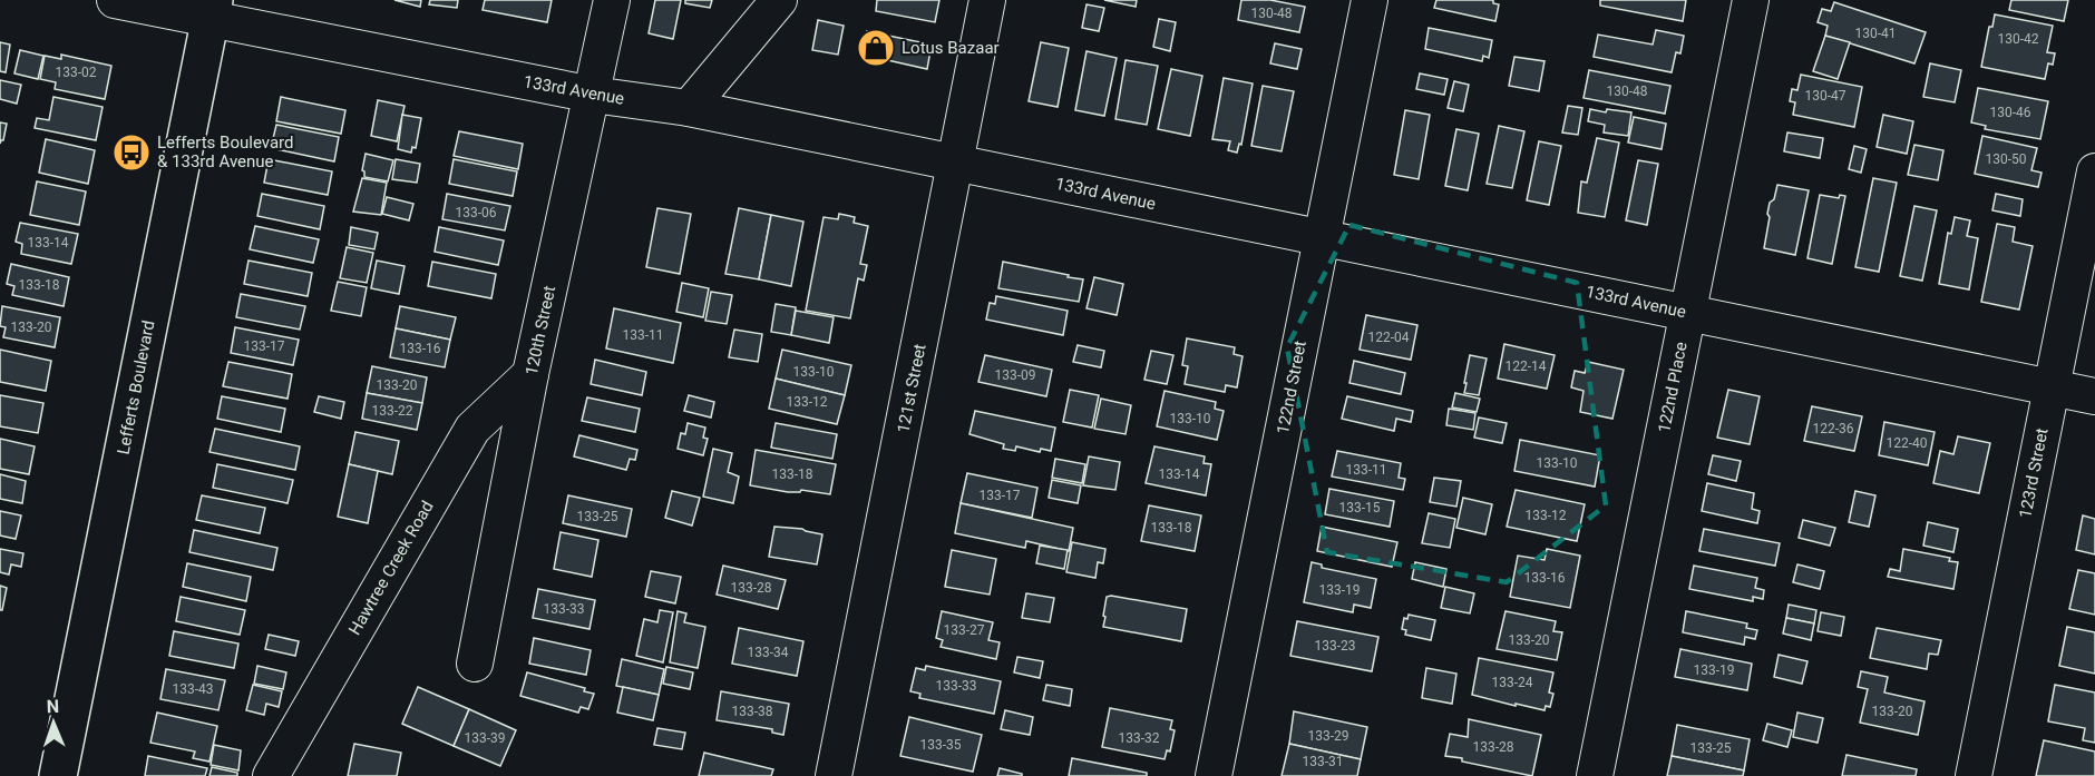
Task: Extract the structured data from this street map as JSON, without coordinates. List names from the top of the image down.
{
  "streets": {
    "main road": ["Lefferts Boulevard"],
    "street": [
      "133rd Avenue",
      "120th Street",
      "122nd Street",
      "122nd Place",
      "121st Street",
      "123rd Street",
      "Hawtree Creek Road"
    ]
  },
  "crossings": [
    ["133rd Avenue", "120th Street"],
    ["133rd Avenue", "Lefferts Boulevard"],
    ["133rd Avenue", "122nd Street"],
    ["133rd Avenue", "122nd Place"],
    ["133rd Avenue", "121st Street"],
    ["133rd Avenue", "123rd Street"],
    ["120th Street", "Hawtree Creek Road"]
  ],
  "places": {
    "shop": ["Lotus Bazaar"],
    "bus stop": ["Lefferts Boulevard & 133rd Avenue"]
  },
  "house_numbers": [
    "130-48",
    "130-41",
    "130-42",
    "133-02",
    "130-48",
    "130-47",
    "130-46",
    "130-50",
    "133-06",
    "133-14",
    "133-18",
    "133-20",
    "133-11",
    "122-04",
    "133-17",
    "133-16",
    "122-14",
    "133-10",
    "133-09",
    "133-20",
    "133-12",
    "133-22",
    "133-10",
    "122-36",
    "122-40",
    "133-10",
    "133-11",
    "133-18",
    "133-14",
    "133-17",
    "133-15",
    "133-12",
    "133-25",
    "133-18",
    "133-16",
    "133-28",
    "133-19",
    "133-33",
    "133-27",
    "133-20",
    "133-23",
    "133-34",
    "133-19",
    "133-24",
    "133-33",
    "133-43",
    "133-38",
    "133-20",
    "133-29",
    "133-39",
    "133-32",
    "133-35",
    "133-28",
    "133-25",
    "133-31"
  ],
  "north": "top"
}
